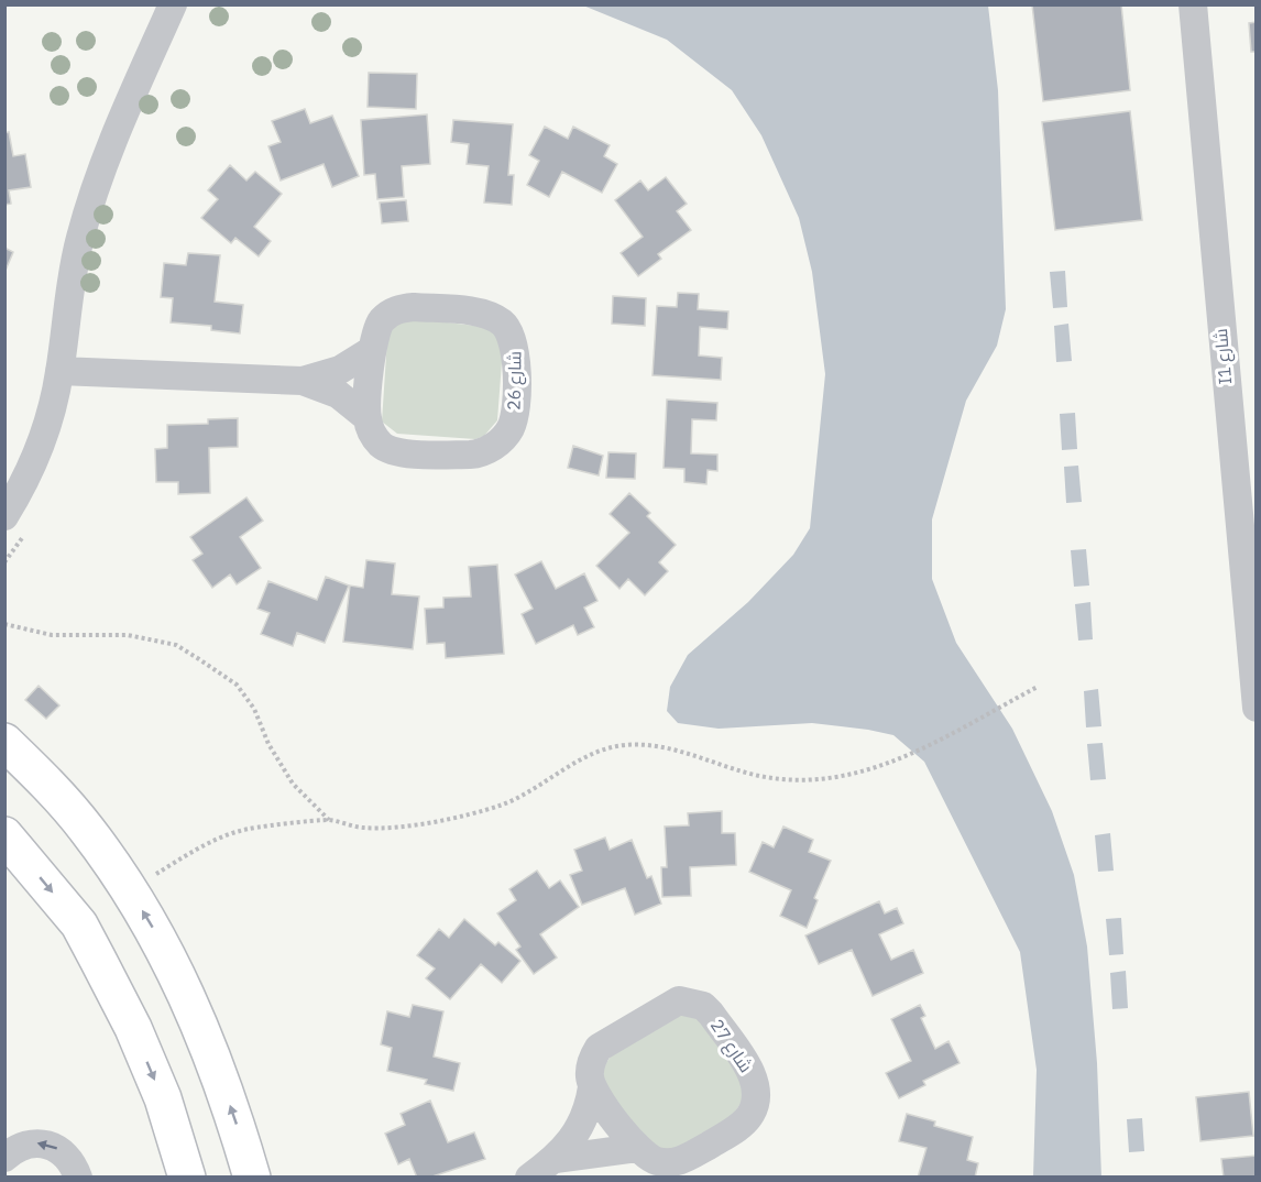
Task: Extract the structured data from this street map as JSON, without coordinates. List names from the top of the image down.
{
  "streets": {
    "street": ["I1 شارع", "شارع 26", "شارع 27"]
  }
}
